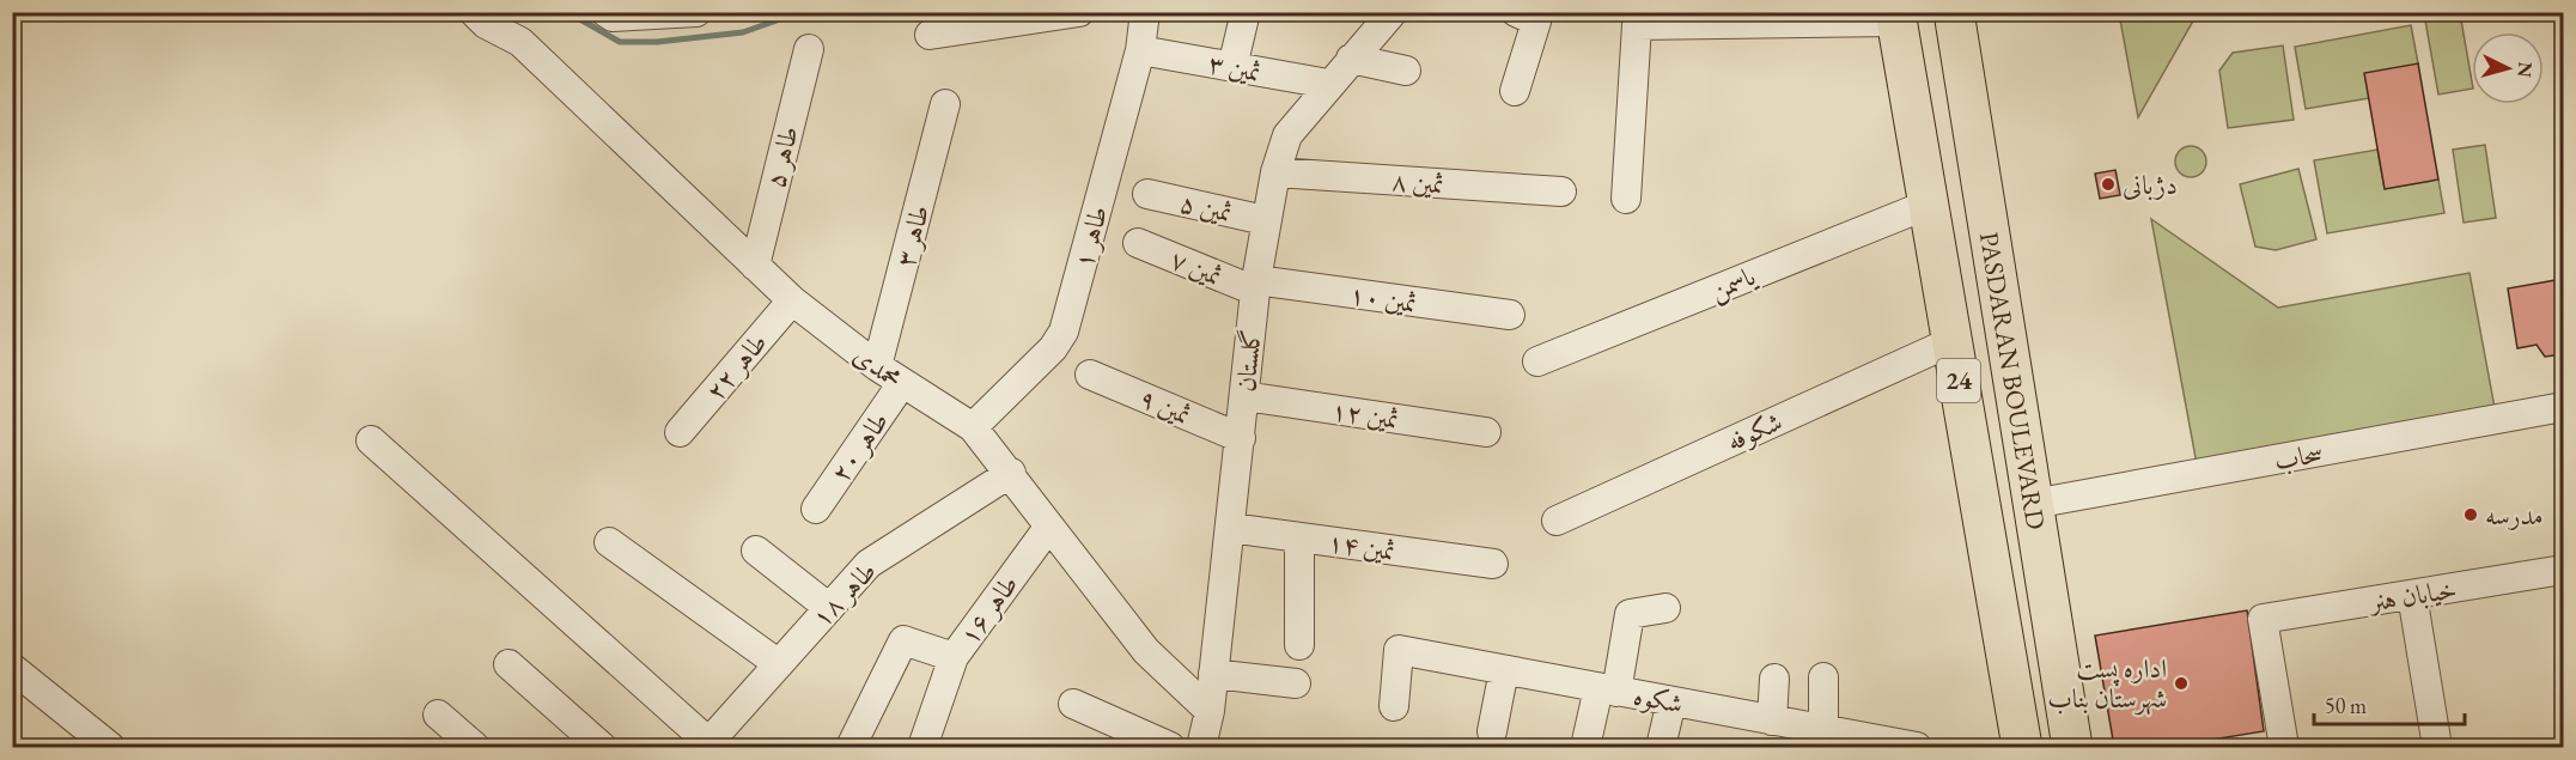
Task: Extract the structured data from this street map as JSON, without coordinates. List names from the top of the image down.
{
  "streets": {
    "highway": ["PASDARAN BOULEVARD", "24"],
    "street": [
      "ثمین ۳",
      "طاهر ۵",
      "ثمین ۸",
      "ثمین ۵",
      "طاهر ۳",
      "طاهر ۱",
      "ثمین ۷",
      "یاسمن",
      "ثمین ۱۰",
      "گلستان",
      "طاهر ۲۲",
      "محمدی",
      "ثمین ۹",
      "ثمین ۱۲",
      "شکوفه",
      "طاهر ۲۰",
      "سحاب",
      "ثمین ۱۴",
      "طاهر ۱۸",
      "خیابان هنر",
      "طاهر ۱۶",
      "شکوه"
    ]
  },
  "crossings": [
    ["ثمین ۳", "طاهر ۱"],
    ["ثمین ۳", "گلستان"],
    ["طاهر ۵", "محمدی"],
    ["ثمین ۸", "گلستان"],
    ["ثمین ۵", "گلستان"],
    ["طاهر ۳", "محمدی"],
    ["طاهر ۱", "محمدی"],
    ["ثمین ۷", "ثمین ۱۰"],
    ["ثمین ۷", "گلستان"],
    ["یاسمن", "PASDARAN BOULEVARD"],
    ["ثمین ۱۰", "گلستان"],
    ["گلستان", "محمدی"],
    ["گلستان", "ثمین ۹"],
    ["گلستان", "ثمین ۱۲"],
    ["گلستان", "ثمین ۱۴"],
    ["طاهر ۲۲", "محمدی"],
    ["محمدی", "طاهر ۲۰"],
    ["محمدی", "طاهر ۱۸"],
    ["محمدی", "طاهر ۱۶"],
    ["PASDARAN BOULEVARD", "شکوفه"],
    ["PASDARAN BOULEVARD", "سحاب"]
  ],
  "places": ["دژبانی", "مدرسه", "اداره پست شهرستان بناب"],
  "scale_bar": "50 m",
  "north": "right"
}
